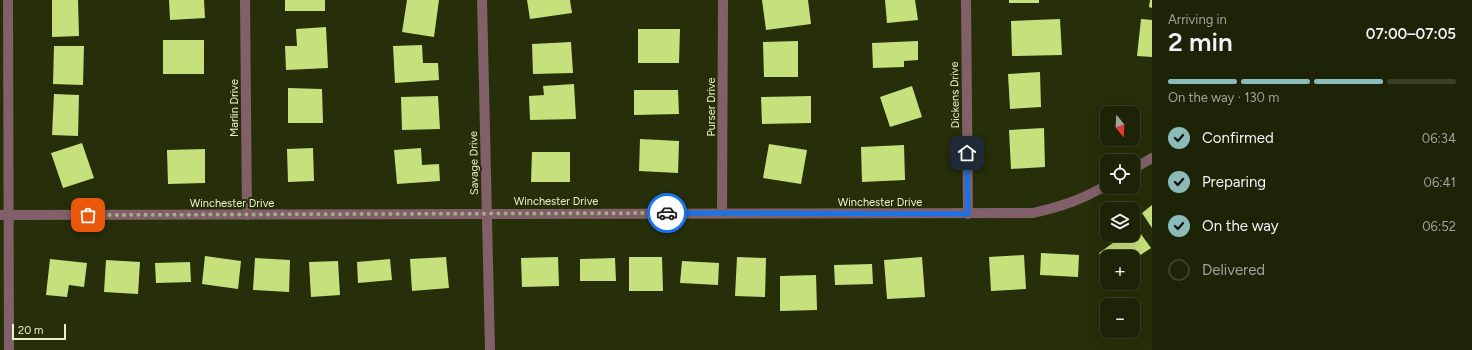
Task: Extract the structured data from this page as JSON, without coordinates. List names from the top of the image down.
{
  "streets": {
    "street": [
      "Dickens Drive",
      "Purser Drive",
      "Marlin Drive",
      "Savage Drive",
      "Winchester Drive"
    ]
  },
  "crossings": [
    ["Dickens Drive", "Winchester Drive"],
    ["Purser Drive", "Winchester Drive"],
    ["Marlin Drive", "Winchester Drive"],
    ["Savage Drive", "Winchester Drive"]
  ],
  "scale_bar": "20 m",
  "north": "bottom",
  "page": {
    "heading": ["2 min", "Arriving in", "07:00–07:05"],
    "bar": "On the way · 130 m",
    "map_buttons": ["+", "−"],
    "list": [
      ["Confirmed", "06:34"],
      ["Preparing", "06:41"],
      ["On the way", "06:52"],
      "Delivered"
    ],
    "scale": "20 m"
  }
}
